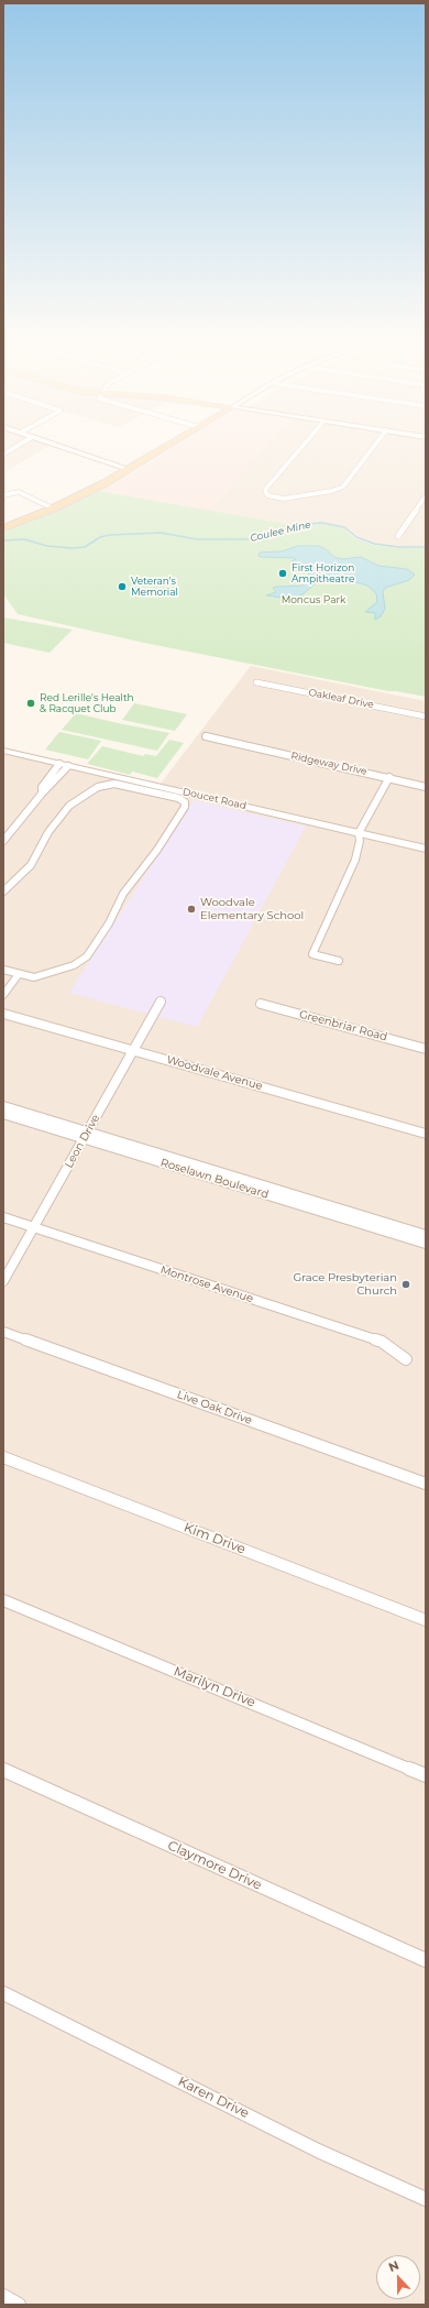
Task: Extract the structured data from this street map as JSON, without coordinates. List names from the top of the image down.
{
  "streets": {
    "main road": ["Doucet Road", "Woodvale Avenue"],
    "street": [
      "Oakleaf Drive",
      "Ridgeway Drive",
      "Greenbriar Road",
      "Leon Drive",
      "Roselawn Boulevard",
      "Montrose Avenue",
      "Live Oak Drive",
      "Kim Drive",
      "Marilyn Drive",
      "Claymore Drive",
      "Karen Drive"
    ]
  },
  "crossings": [
    ["Woodvale Avenue", "Leon Drive"],
    ["Leon Drive", "Roselawn Boulevard"],
    ["Leon Drive", "Montrose Avenue"]
  ],
  "water": ["Coulee Mine"],
  "parks": ["Moncus Park"],
  "places": [
    "First Horizon Ampitheatre",
    "Veteran's Memorial",
    "Red Lerille's Health & Racquet Club",
    "Woodvale Elementary School",
    "Grace Presbyterian Church"
  ],
  "north": "top"
}
